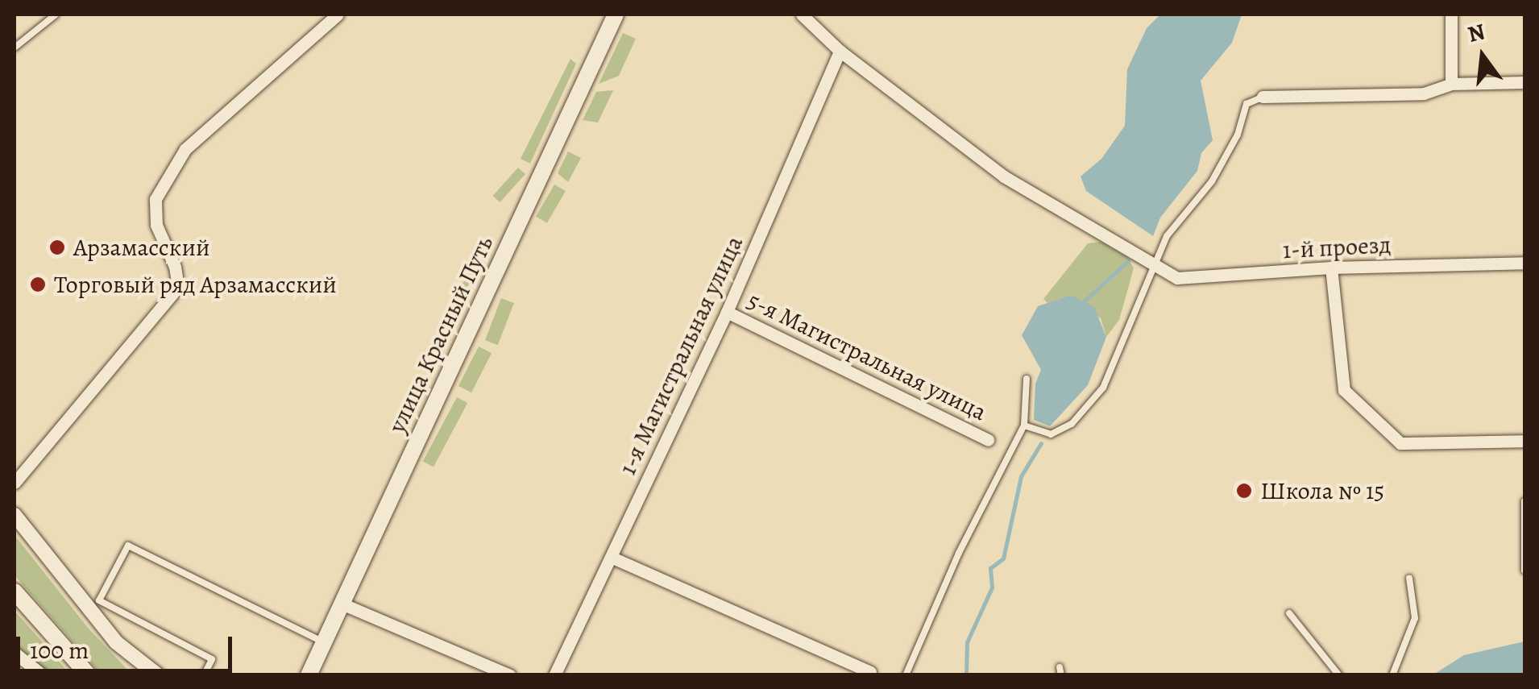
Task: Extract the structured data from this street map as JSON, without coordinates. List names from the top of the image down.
{
  "streets": {
    "main road": ["улица Красный Путь"],
    "street": ["1-й проезд", "1-я Магистральная улица", "5-я Магистральная улица"]
  },
  "crossings": [
    ["1-й проезд", "1-я Магистральная улица"],
    ["1-я Магистральная улица", "5-я Магистральная улица"]
  ],
  "places": ["Арзамасский", "Торговый ряд Арзамасский", "Школа № 15"],
  "scale_bar": "100 m",
  "north": "top"
}
